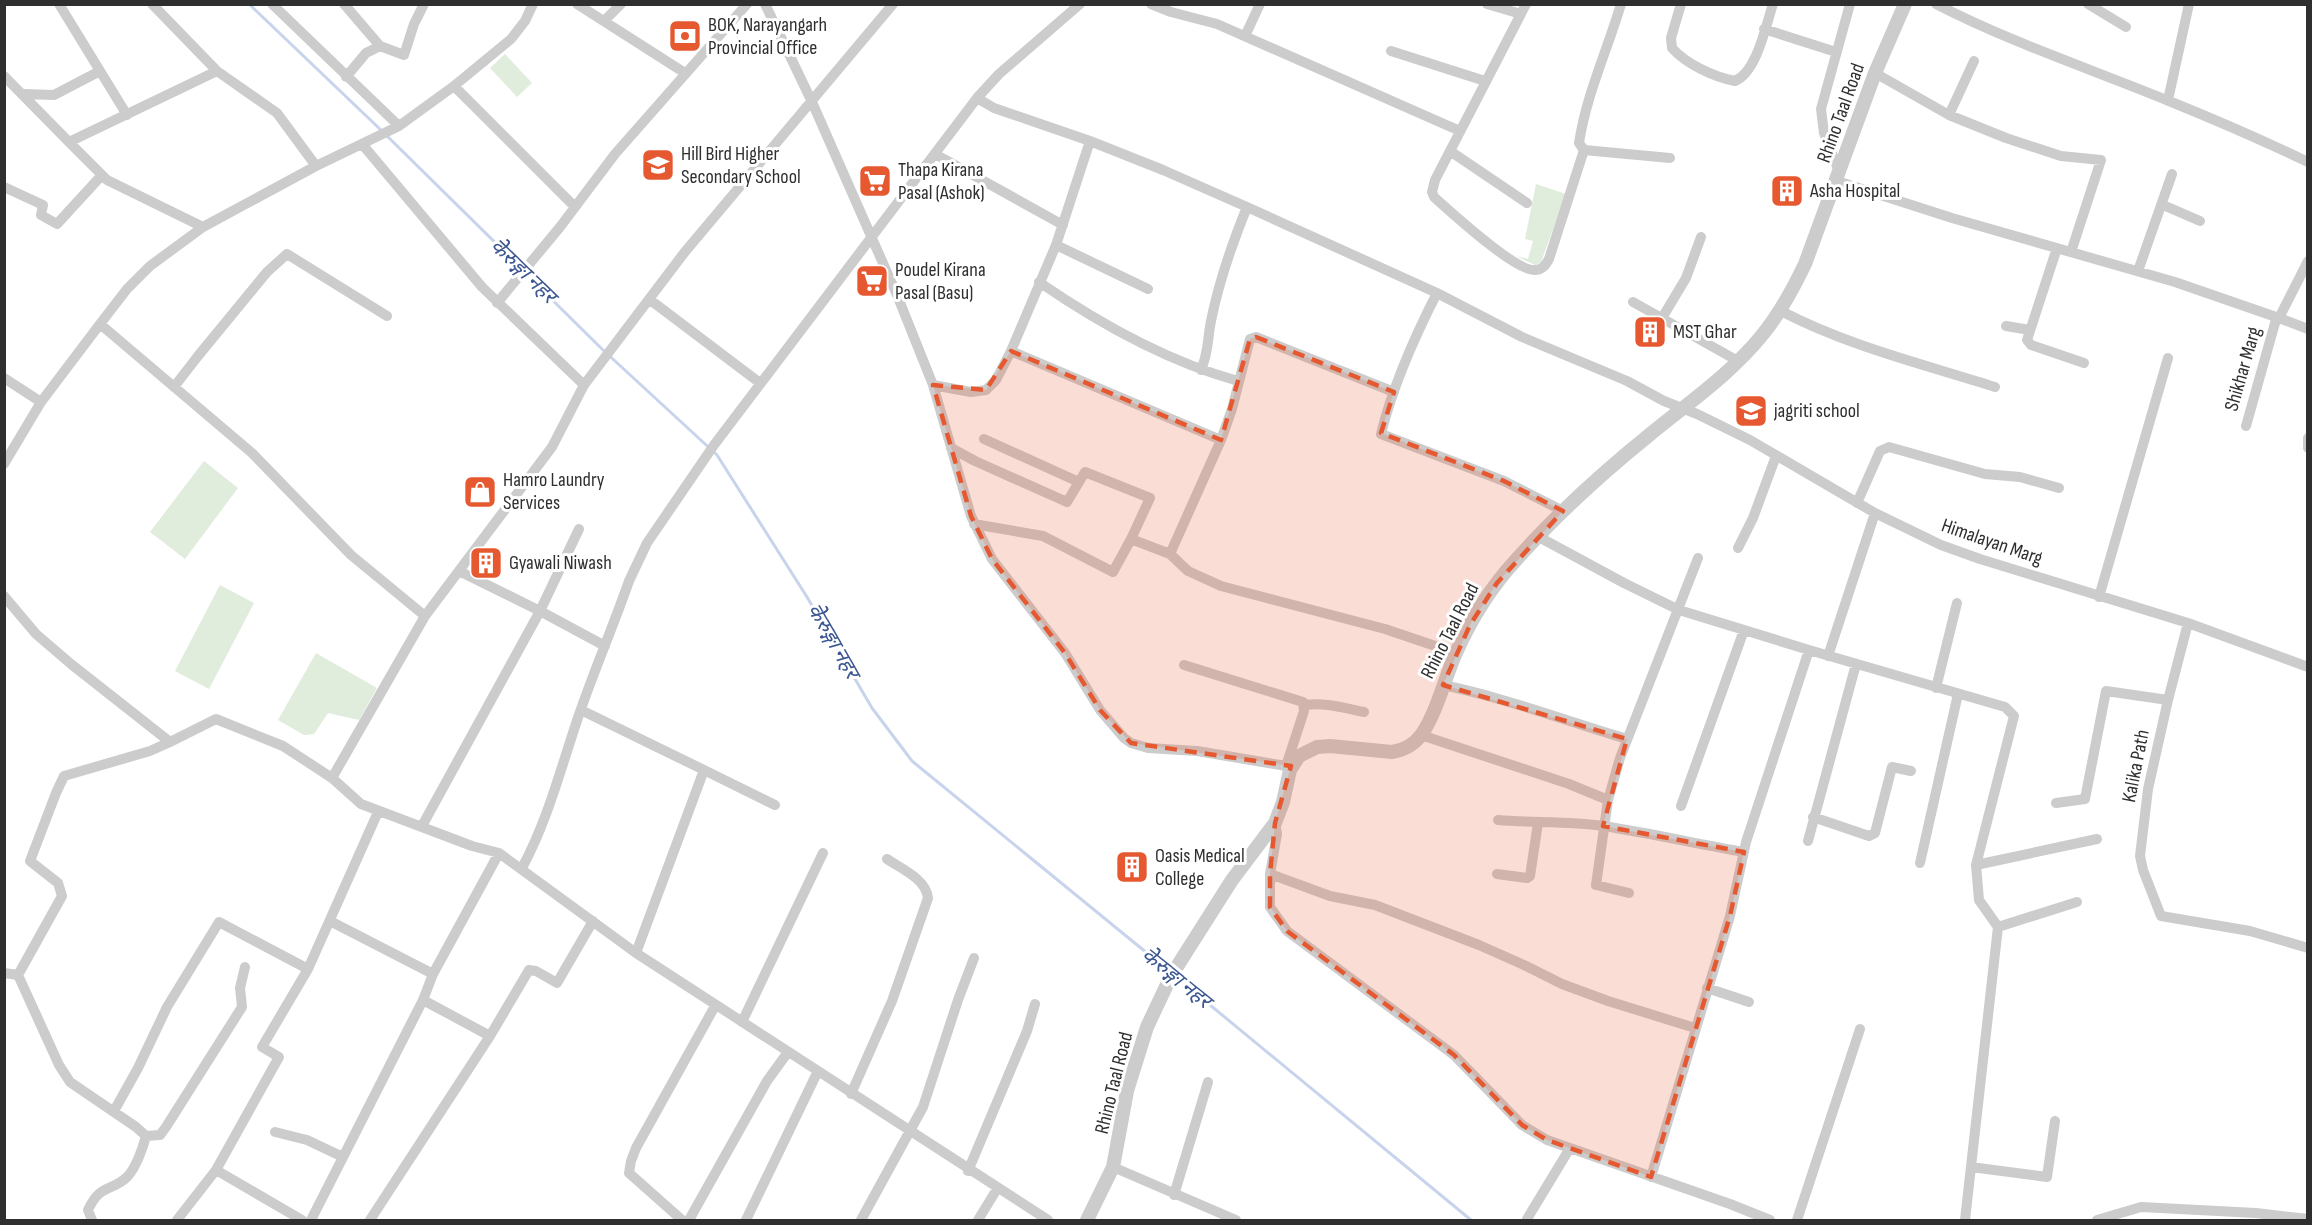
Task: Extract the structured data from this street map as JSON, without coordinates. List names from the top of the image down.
{
  "streets": {
    "street": [
      "Rhino Taal Road",
      "Shikhar Marg",
      "Himalayan Marg",
      "Kalika Path"
    ]
  },
  "crossings": [
    ["Rhino Taal Road", "Himalayan Marg"],
    ["Himalayan Marg", "Kalika Path"]
  ],
  "water": ["केेरुङ्गा नहर"],
  "places": {
    "bank": ["BOK, Narayangarh Provincial Office"],
    "school or university": ["Hill Bird Higher Secondary School", "jagriti school"],
    "supermarket": ["Thapa Kirana Pasal (Ashok)", "Poudel Kirana Pasal (Basu)"],
    "building": [
      "Asha Hospital",
      "MST Ghar",
      "Gyawali Niwash",
      "Oasis Medical College"
    ],
    "shop": ["Hamro Laundry Services"]
  }
}
